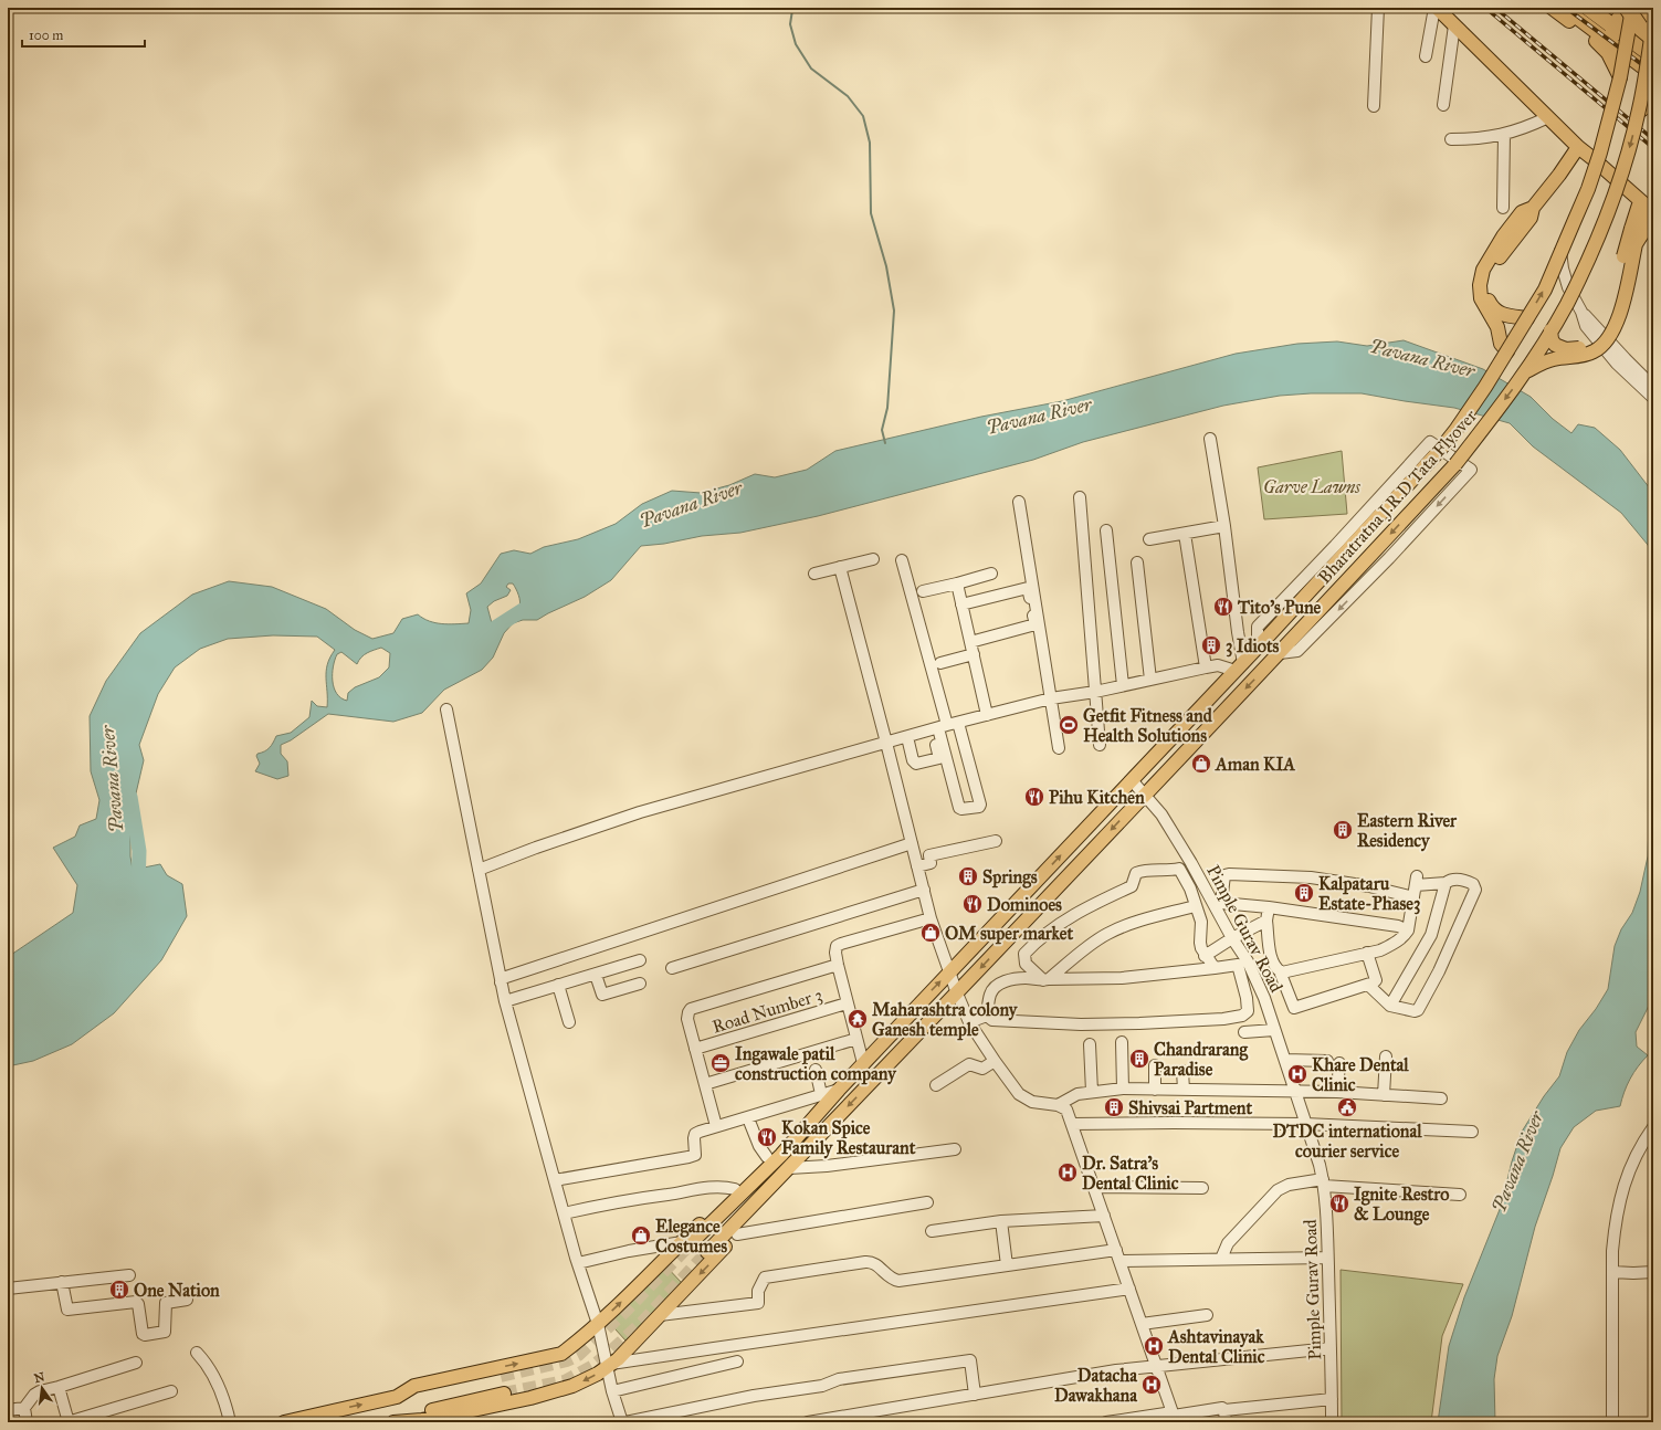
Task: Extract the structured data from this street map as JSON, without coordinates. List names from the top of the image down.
{
  "streets": {
    "main road": ["Bharatratna J.R.D Tata Flyover"],
    "street": ["Pimple Gurav Road", "Road Number 3"]
  },
  "crossings": [
    ["Bharatratna J.R.D Tata Flyover", "Pimple Gurav Road"]
  ],
  "water": ["Pavana River"],
  "parks": ["Garve Lawns"],
  "places": {
    "restaurant": [
      "Tito's Pune",
      "Pihu Kitchen",
      "Dominoes",
      "Kokan Spice Family Restaurant",
      "Ignite Restro & Lounge"
    ],
    "building": [
      "3 Idiots",
      "Eastern River Residency",
      "Springs",
      "Kalpataru Estate-Phase3",
      "Chandrarang Paradise",
      "Shivsai Partment",
      "One Nation"
    ],
    "sports": ["Getfit Fitness and Health Solutions"],
    "shop": ["Aman KIA", "OM super market", "Elegance Costumes"],
    "temple": ["Maharashtra colony Ganesh temple"],
    "office": ["Ingawale patil construction company"],
    "hospital": [
      "Khare Dental Clinic",
      "Dr. Satra's Dental Clinic",
      "Ashtavinayak Dental Clinic",
      "Datacha Dawakhana"
    ],
    "public building": ["DTDC international courier service"]
  },
  "scale_bar": "100 m",
  "north": "top"
}
